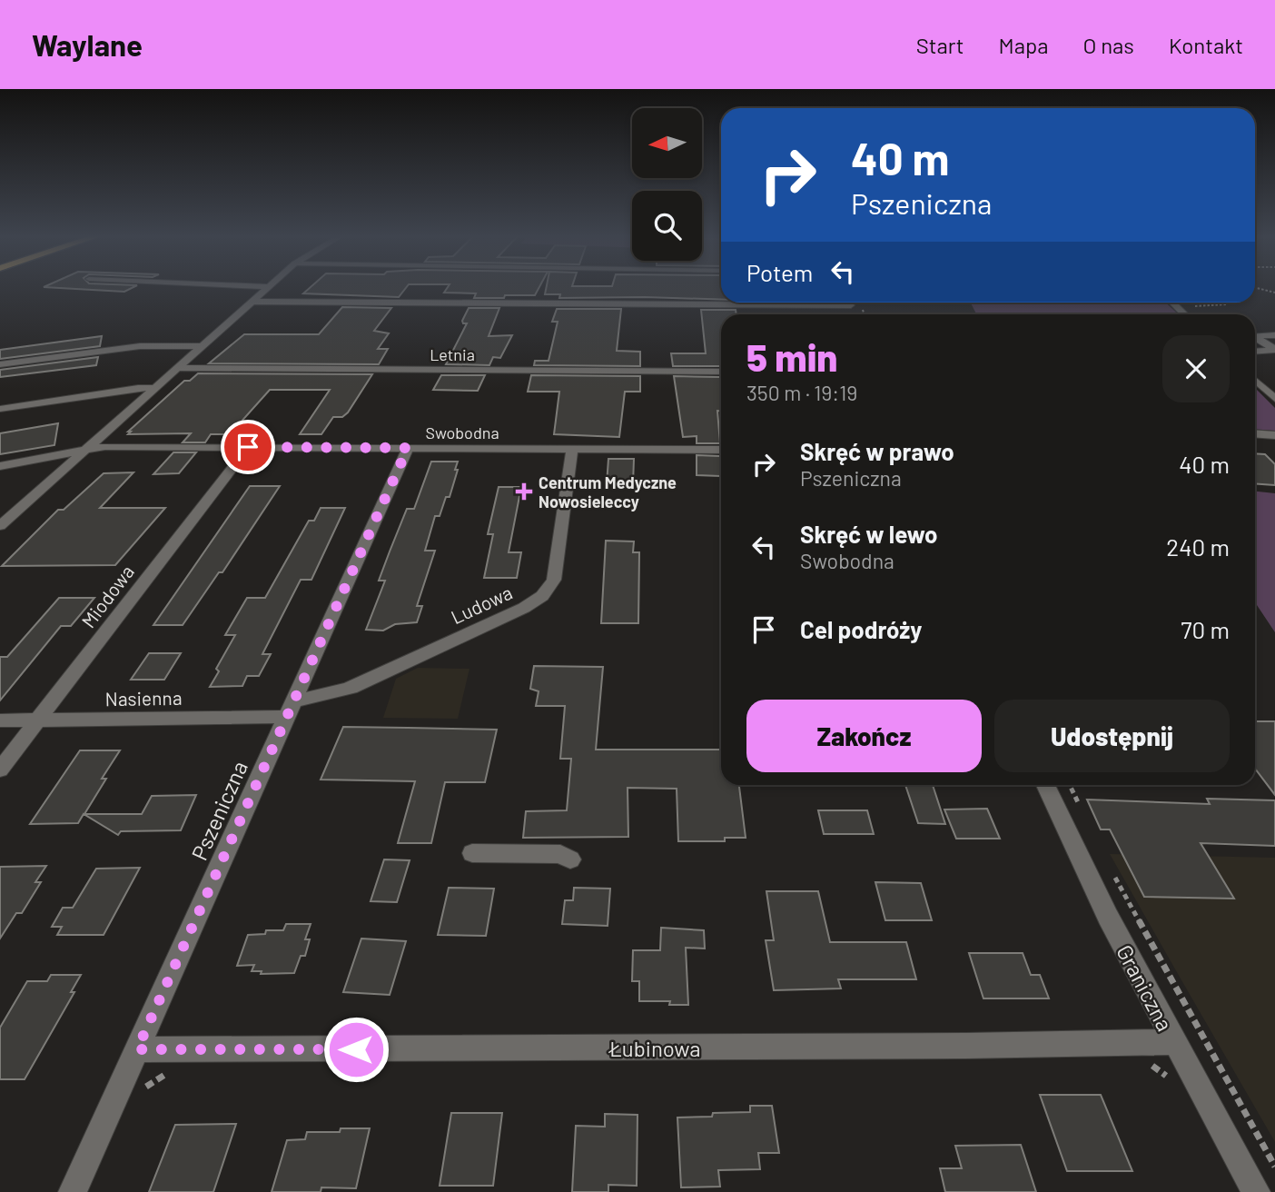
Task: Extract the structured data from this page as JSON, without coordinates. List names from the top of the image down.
{
  "streets": {
    "street": [
      "Letnia",
      "Swobodna",
      "Miodowa",
      "Ludowa",
      "Nasienna",
      "Pszeniczna",
      "Graniczna",
      "Łubinowa"
    ]
  },
  "crossings": [
    ["Swobodna", "Miodowa"],
    ["Swobodna", "Ludowa"],
    ["Swobodna", "Pszeniczna"],
    ["Miodowa", "Nasienna"],
    ["Ludowa", "Nasienna"],
    ["Ludowa", "Pszeniczna"],
    ["Nasienna", "Pszeniczna"],
    ["Pszeniczna", "Łubinowa"],
    ["Graniczna", "Łubinowa"]
  ],
  "places": {
    "health": ["Centrum Medyczne Nowosieleccy"]
  },
  "north": "left",
  "page": {
    "header": "Waylane",
    "nav": [
      "Start",
      "Mapa",
      "O nas",
      "Kontakt"
    ],
    "turn": ["40 m", "Pszeniczna"],
    "then": "Potem",
    "heading": ["5 min", "350 m · 19:19"],
    "list": [
      {
        "name": "Skręć w prawo",
        "note": "Pszeniczna",
        "value": "40 m"
      },
      {
        "name": "Skręć w lewo",
        "note": "Swobodna",
        "value": "240 m"
      },
      {
        "name": "Cel podróży",
        "value": "70 m"
      }
    ],
    "buttons": ["Zakończ", "Udostępnij"]
  }
}
